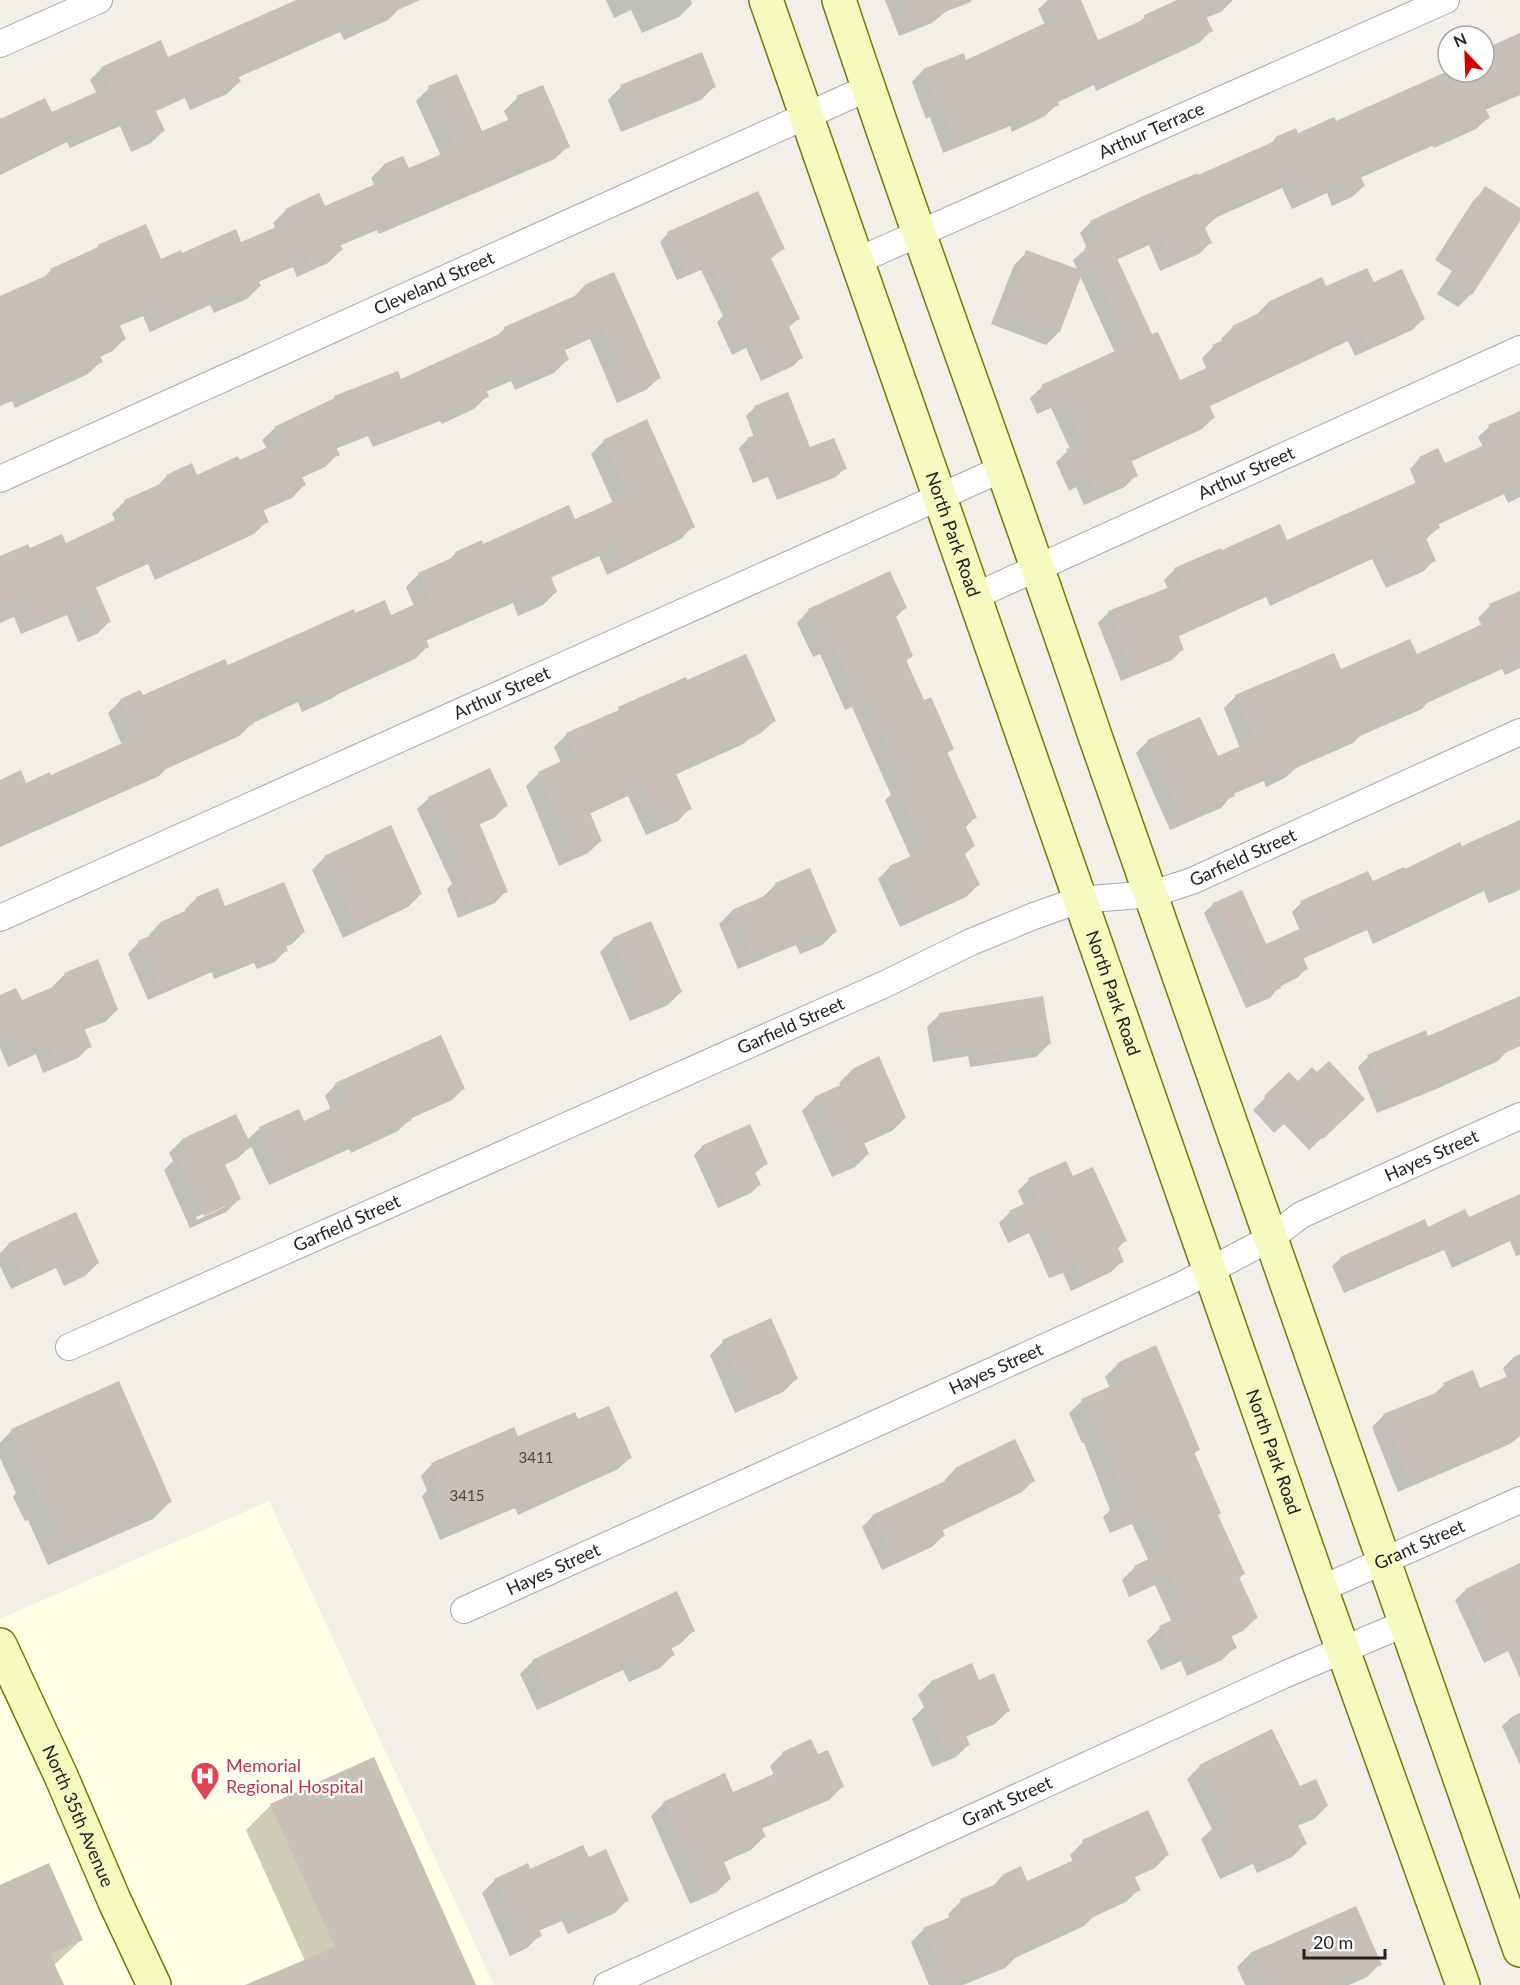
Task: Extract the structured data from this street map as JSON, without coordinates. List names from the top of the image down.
{
  "streets": {
    "street": [
      "Arthur Terrace",
      "Cleveland Street",
      "Arthur Street",
      "North Park Road",
      "Garfield Street",
      "Hayes Street",
      "Grant Street",
      "North 35th Avenue"
    ]
  },
  "crossings": [
    ["Arthur Terrace", "North Park Road"],
    ["Cleveland Street", "North Park Road"],
    ["Arthur Street", "North Park Road"],
    ["North Park Road", "Garfield Street"],
    ["North Park Road", "Hayes Street"],
    ["North Park Road", "Grant Street"]
  ],
  "places": {
    "hospital": ["Memorial Regional Hospital"]
  },
  "house_numbers": ["3411", "3415"],
  "scale_bar": "20 m",
  "north": "top left"
}
